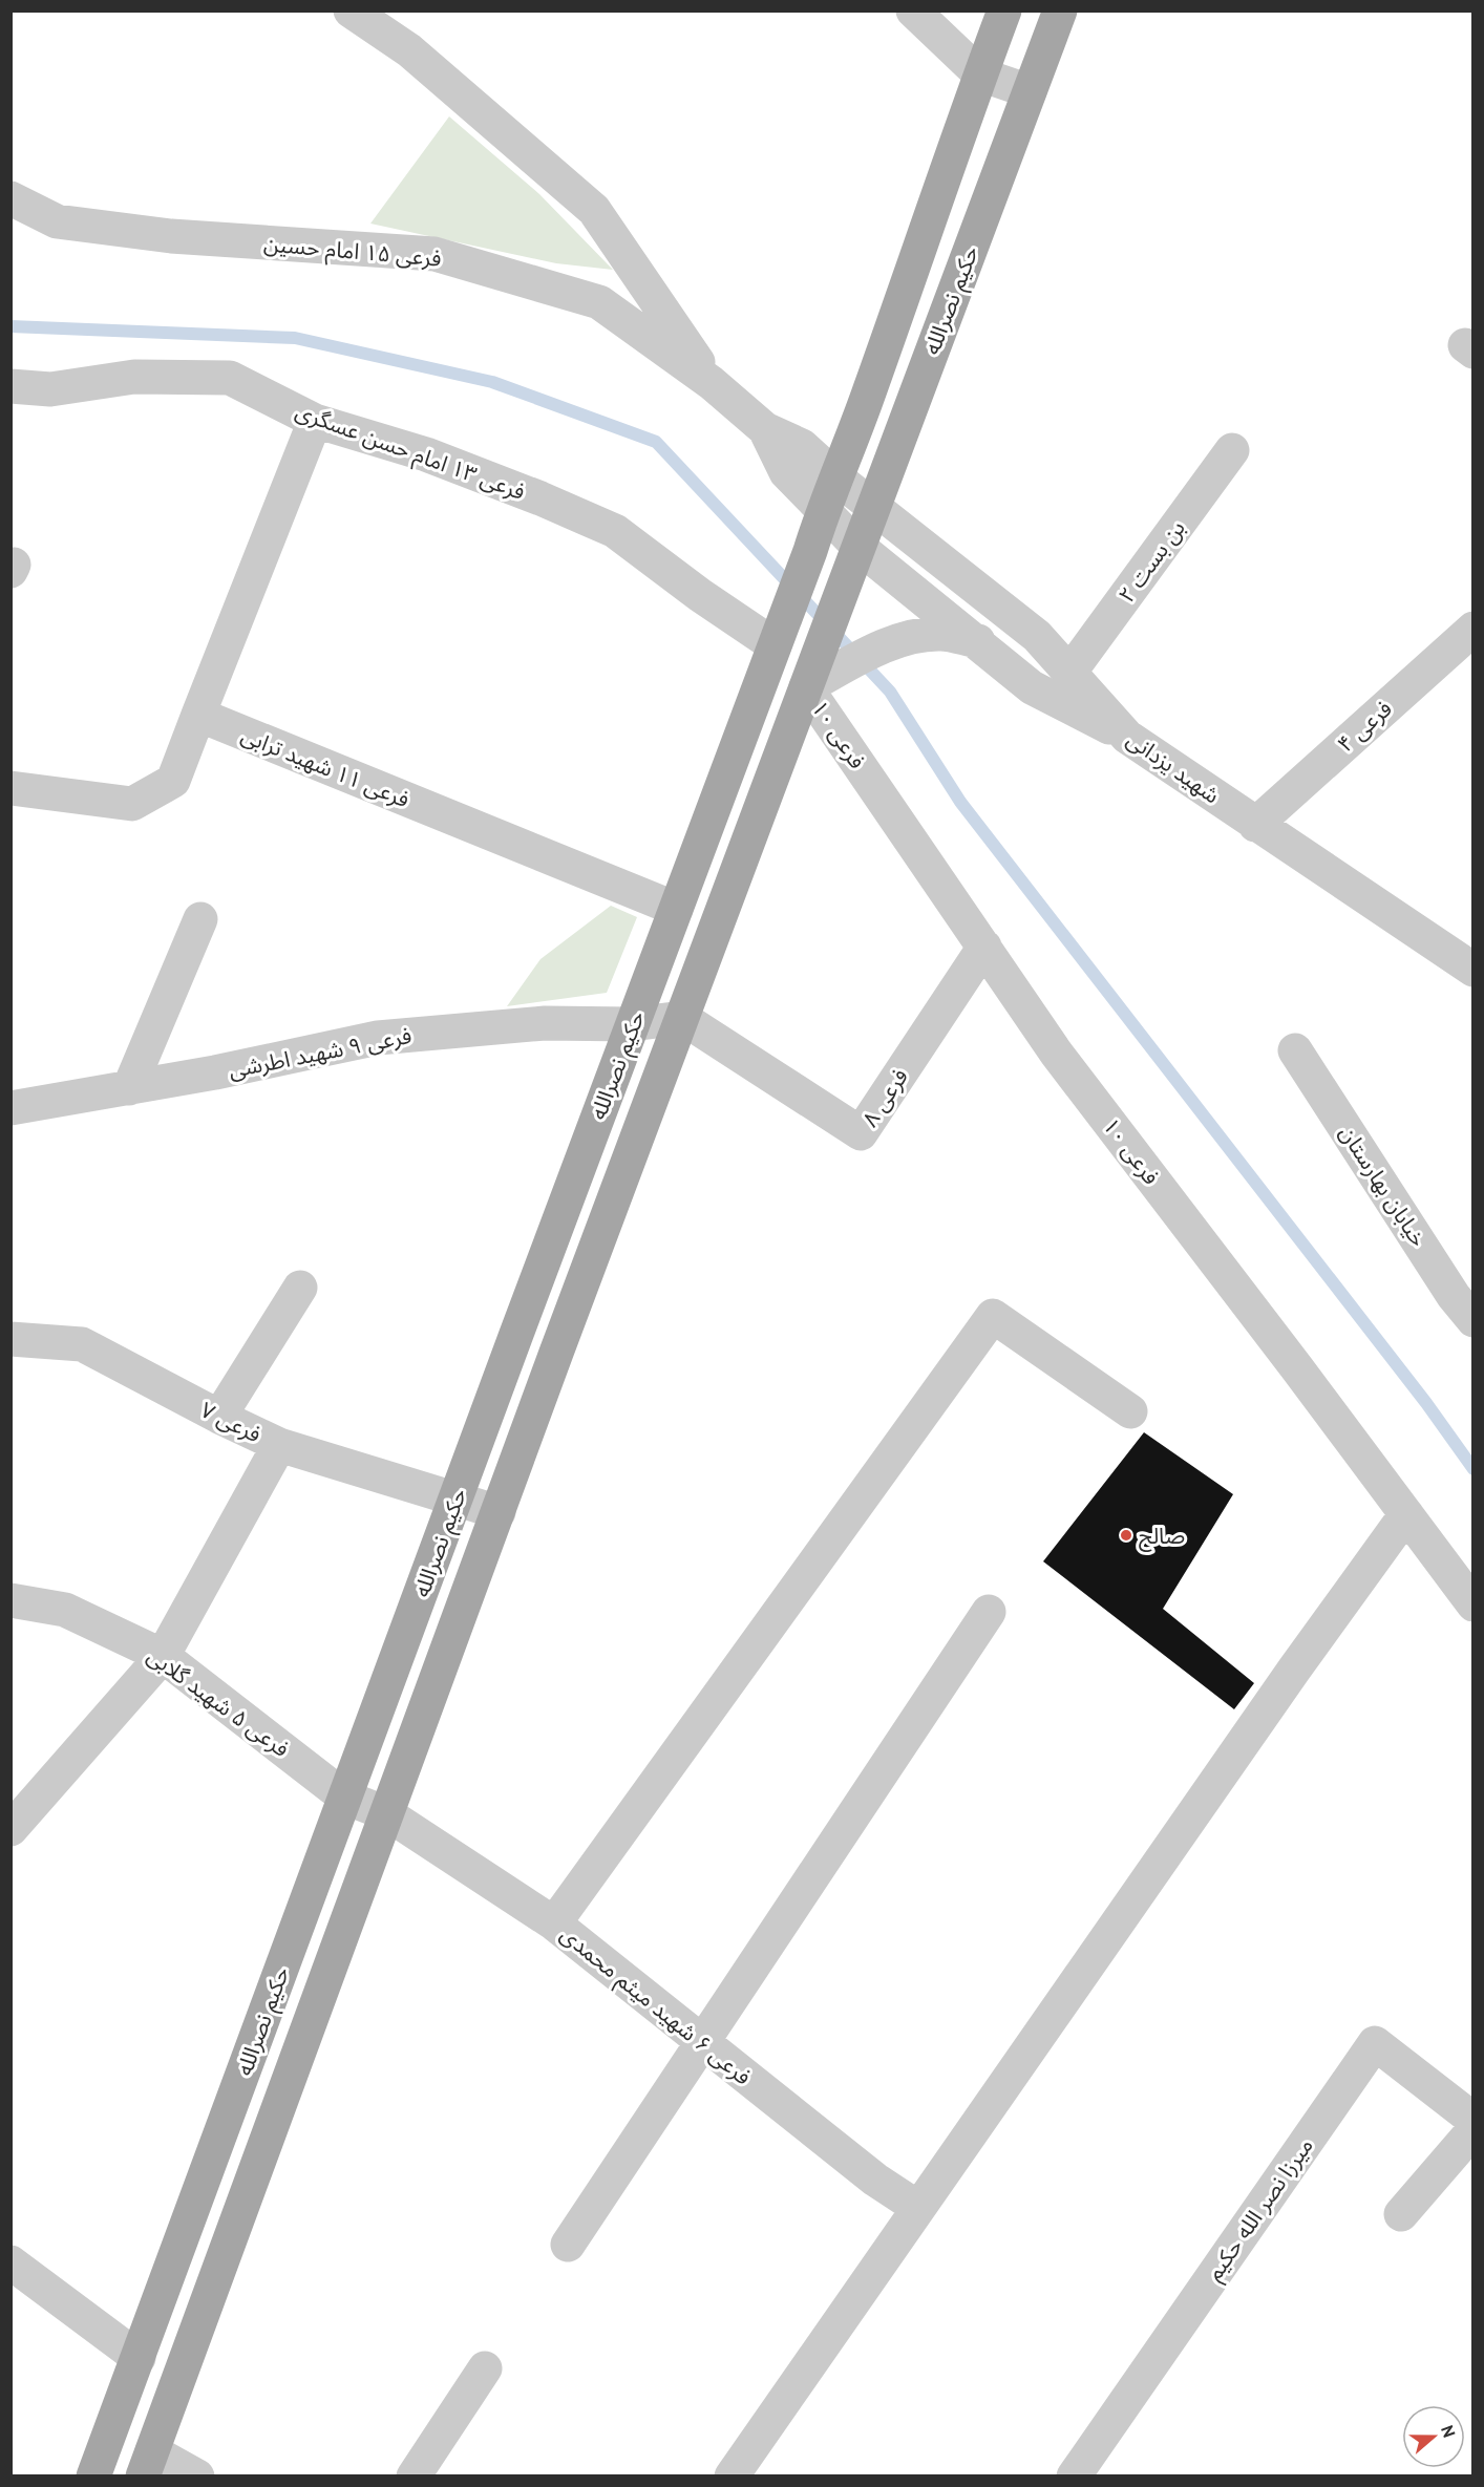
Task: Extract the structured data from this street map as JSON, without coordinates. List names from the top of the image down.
{
  "streets": {
    "main road": ["حکیم نصرالله"],
    "street": [
      "فرعی ۱۵ امام حسین",
      "فرعی ۱۳ امام حسن عسگری",
      "بن بست ۲",
      "فرعی ۴",
      "فرعی ۱۰",
      "فرعی ۱۱ شهید ترابی",
      "شهید یزدانی",
      "فرعی ۹ شهید اطرشی",
      "فرعی ۸",
      "خیابان بهارستان",
      "فرعی ۷",
      "فرعی ۵ شهید گلابی",
      "فرعی ۶ شهید میثم محمدی",
      "میرزا نصر الله حکیم"
    ]
  },
  "crossings": [
    ["فرعی ۱۵ امام حسین", "حکیم نصرالله"],
    ["فرعی ۱۵ امام حسین", "شهید یزدانی"],
    ["حکیم نصرالله", "فرعی ۱۳ امام حسن عسگری"],
    ["حکیم نصرالله", "فرعی ۱۰"],
    ["حکیم نصرالله", "فرعی ۱۱ شهید ترابی"],
    ["حکیم نصرالله", "شهید یزدانی"],
    ["حکیم نصرالله", "فرعی ۹ شهید اطرشی"],
    ["حکیم نصرالله", "فرعی ۸"],
    ["حکیم نصرالله", "فرعی ۷"],
    ["حکیم نصرالله", "فرعی ۵ شهید گلابی"],
    ["حکیم نصرالله", "فرعی ۶ شهید میثم محمدی"],
    ["بن بست ۲", "شهید یزدانی"],
    ["فرعی ۴", "شهید یزدانی"],
    ["فرعی ۱۰", "فرعی ۸"],
    ["فرعی ۹ شهید اطرشی", "فرعی ۸"],
    ["فرعی ۵ شهید گلابی", "فرعی ۶ شهید میثم محمدی"]
  ],
  "places": ["صالح"],
  "north": "right"
}
